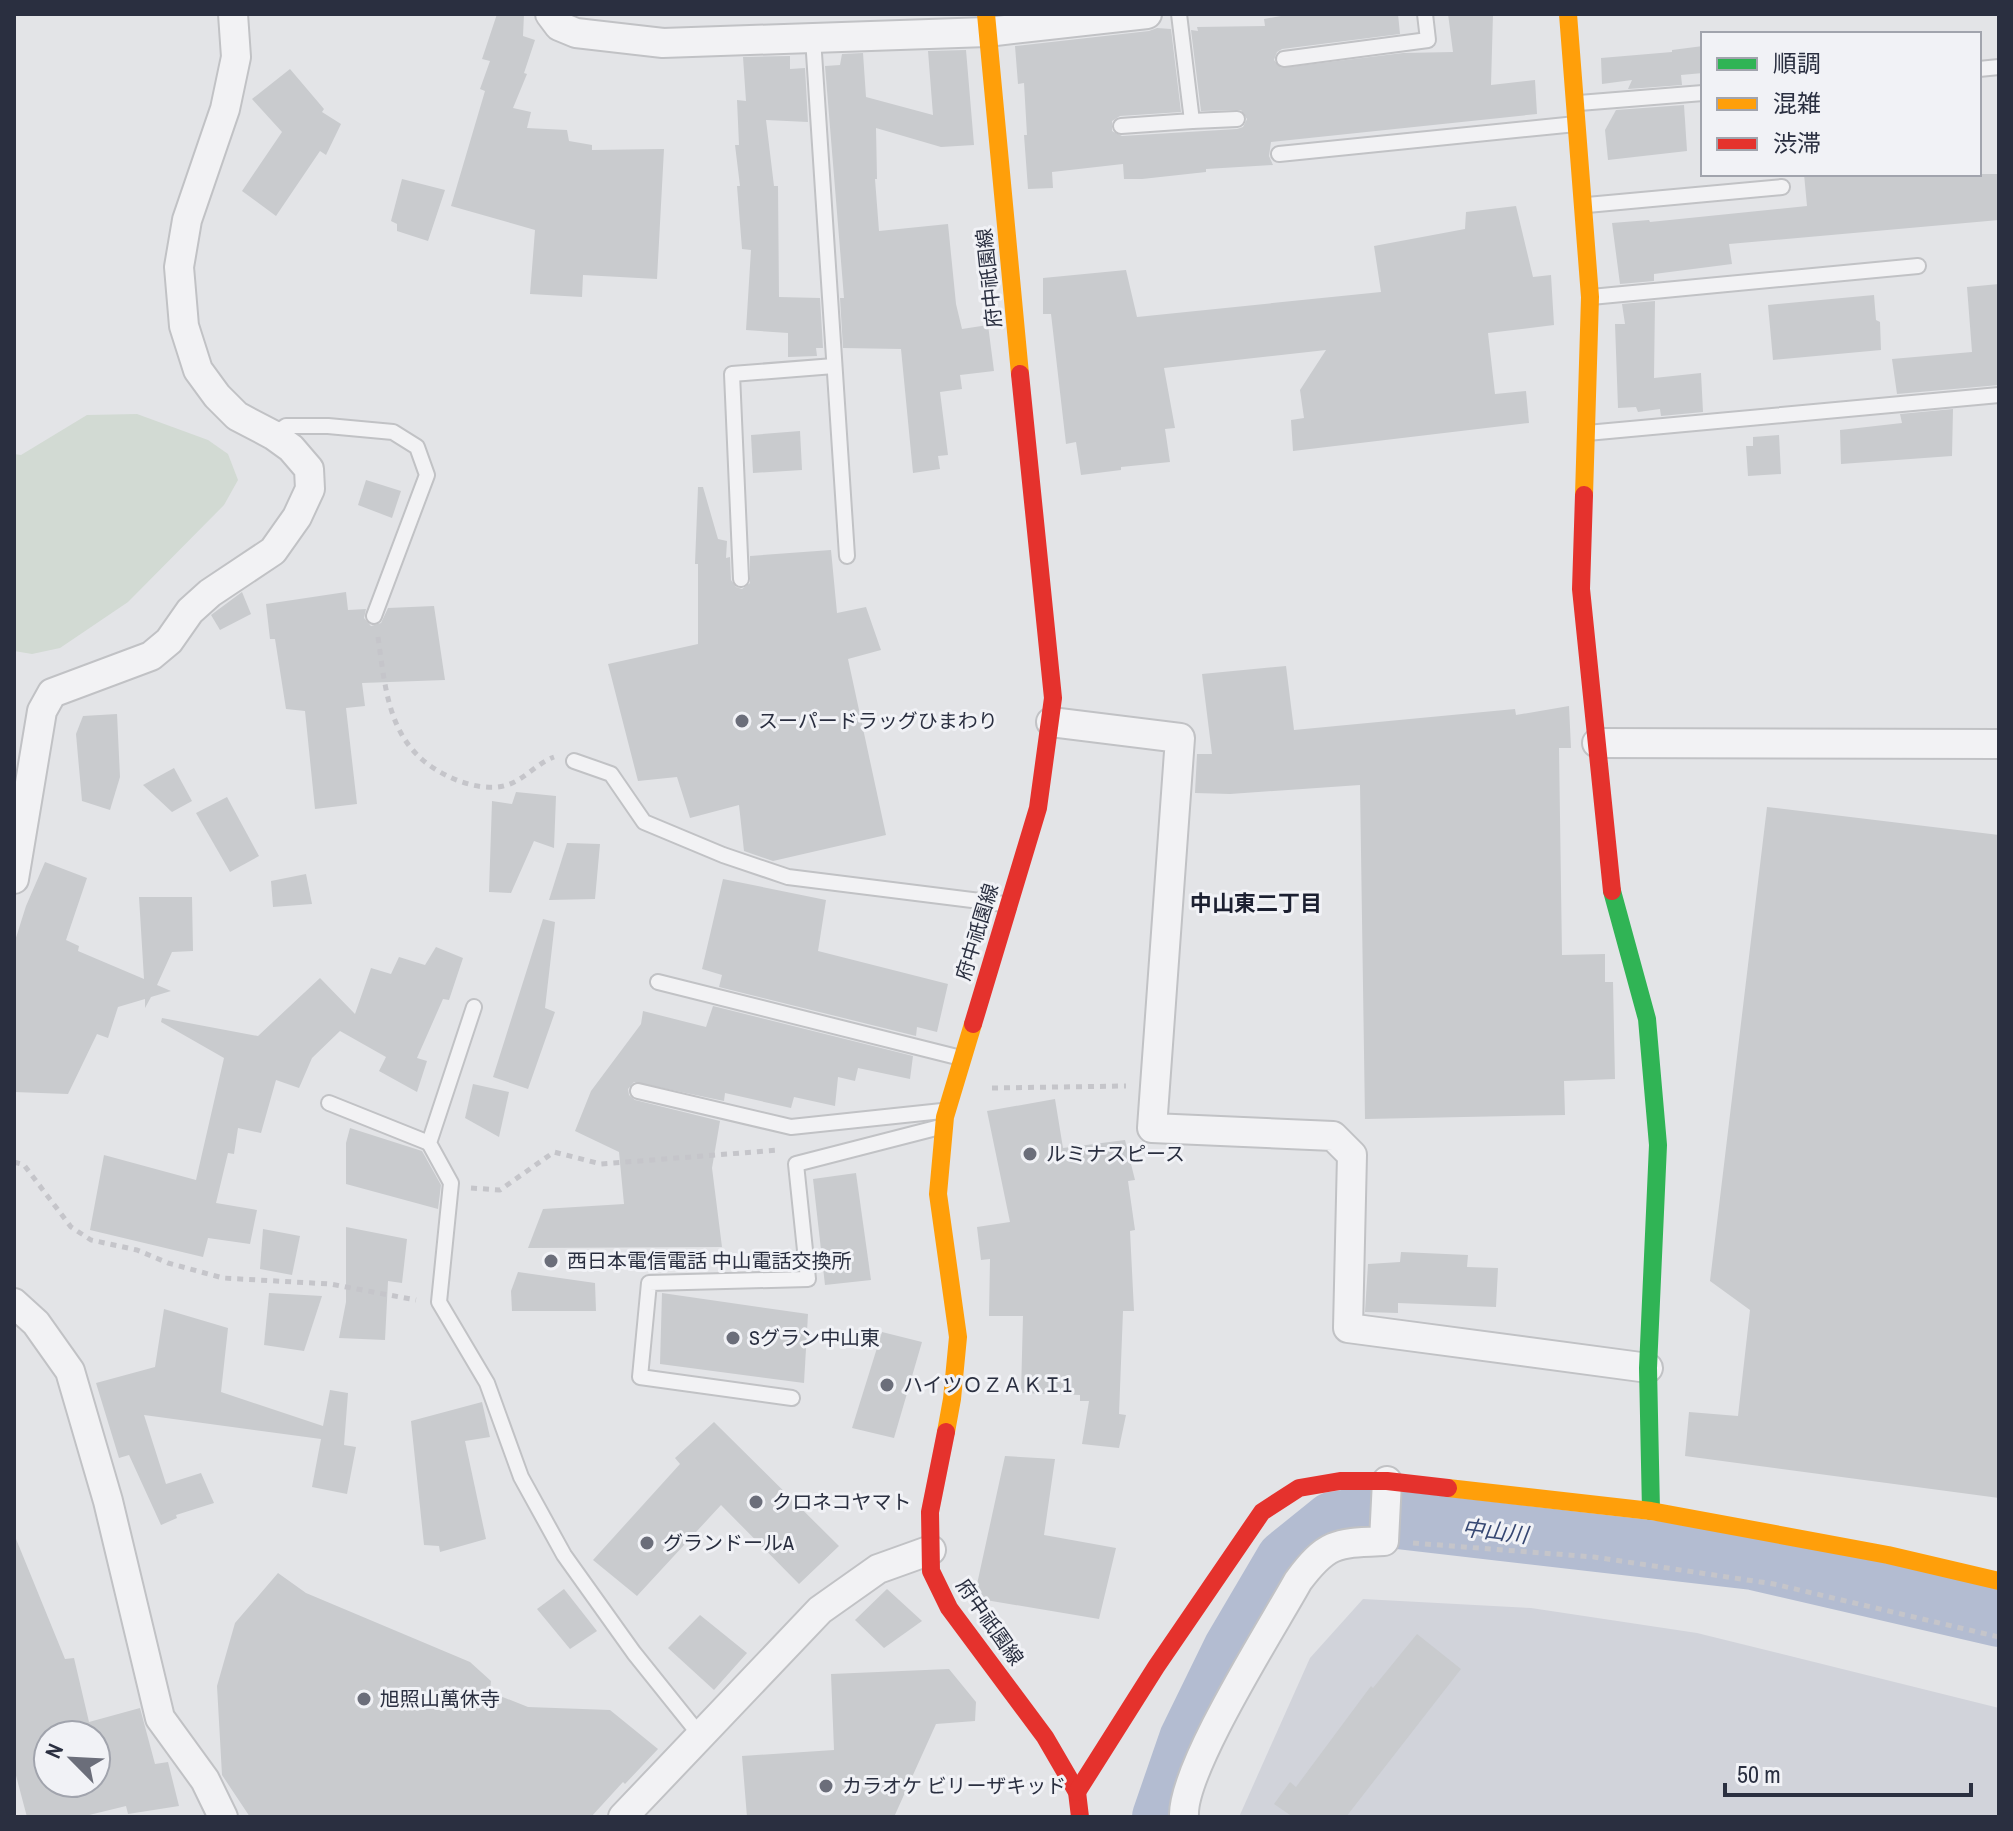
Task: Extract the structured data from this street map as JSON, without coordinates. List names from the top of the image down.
{
  "streets": {
    "street": ["府中祇園線"]
  },
  "districts": ["中山東二丁目"],
  "water": ["中山川"],
  "places": [
    "スーパードラッグひまわり",
    "ルミナスピース",
    "西日本電信電話 中山電話交換所",
    "Sグラン中山東",
    "ハイツＯＺＡＫＩ1",
    "クロネコヤマト",
    "グランドールA",
    "旭照山萬休寺",
    "カラオケ ビリーザキッド"
  ],
  "legend": ["順調", "混雑", "渋滞"],
  "scale_bar": "50 m",
  "north": "top left"
}
